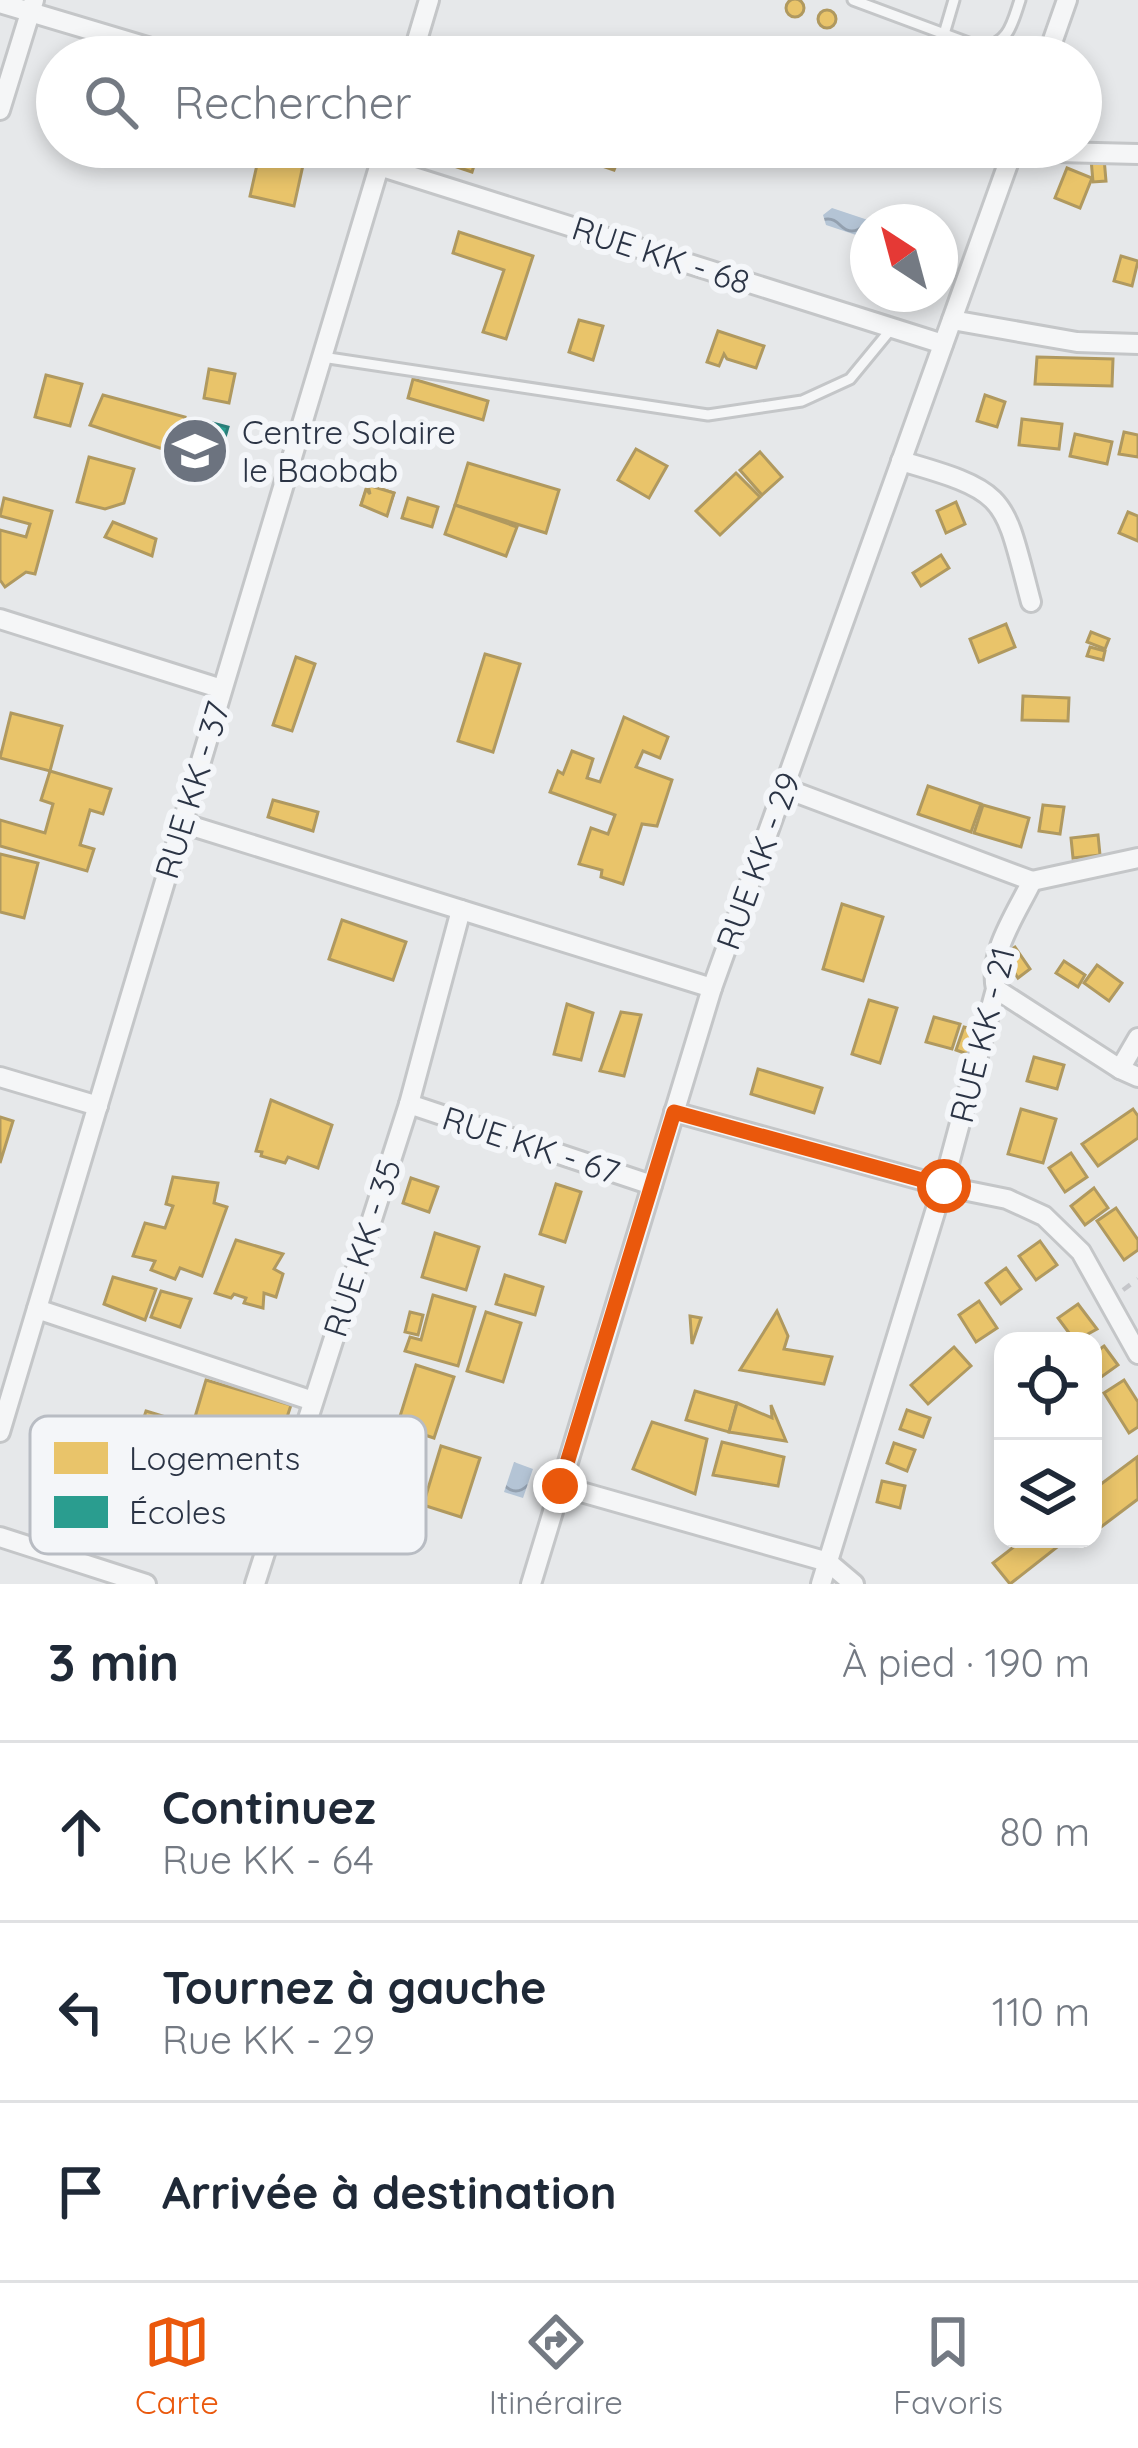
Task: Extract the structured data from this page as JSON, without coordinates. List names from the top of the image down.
{
  "streets": {
    "street": [
      "RUE KK - 68",
      "RUE KK - 37",
      "RUE KK - 29",
      "RUE KK - 21",
      "RUE KK - 67",
      "RUE KK - 35"
    ]
  },
  "crossings": [
    ["RUE KK - 68", "RUE KK - 29"],
    ["RUE KK - 29", "RUE KK - 67"],
    ["RUE KK - 67", "RUE KK - 35"]
  ],
  "places": {
    "school or university": ["Centre Solaire le Baobab"]
  },
  "legend": ["Logements", "Écoles"],
  "north": "top left",
  "page": {
    "search": "Rechercher",
    "heading": ["3 min", "À pied · 190 m"],
    "list": [
      ["Continuez", "Rue KK - 64", "80 m"],
      ["Tournez à gauche", "Rue KK - 29", "110 m"],
      "Arrivée à destination"
    ],
    "nav": ["Carte", "Itinéraire", "Favoris"]
  }
}
